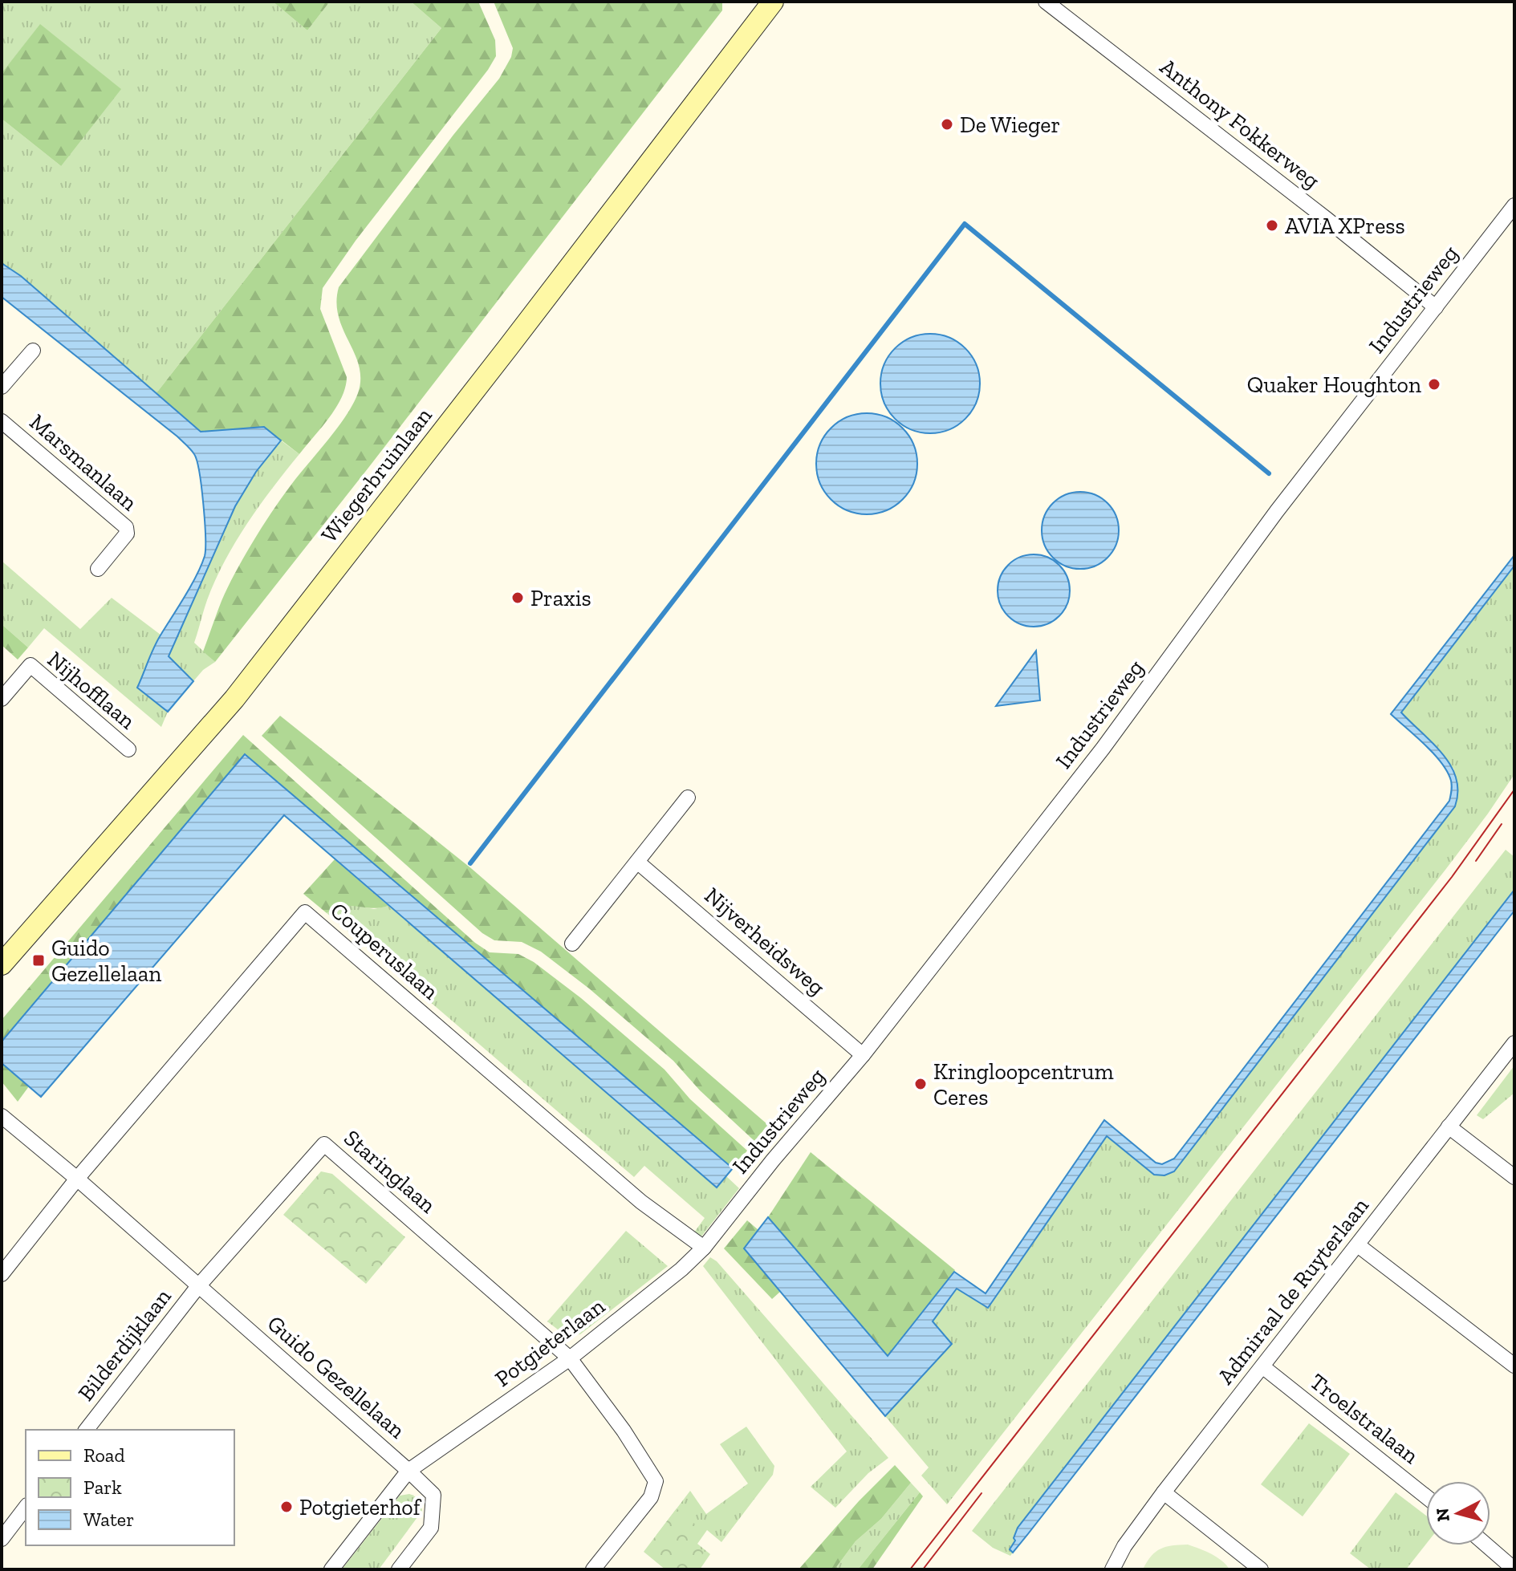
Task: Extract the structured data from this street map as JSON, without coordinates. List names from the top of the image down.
{
  "streets": {
    "street": [
      "Anthony Fokkerweg",
      "Industrieweg",
      "Marsmanlaan",
      "Wiegerbruinlaan",
      "Nijhofflaan",
      "Nijverheidsweg",
      "Couperuslaan",
      "Staringlaan",
      "Admiraal de Ruyterlaan",
      "Potgieterlaan",
      "Bilderdijklaan",
      "Guido Gezellelaan",
      "Troelstralaan"
    ]
  },
  "crossings": [
    ["Anthony Fokkerweg", "Industrieweg"],
    ["Industrieweg", "Nijverheidsweg"],
    ["Industrieweg", "Couperuslaan"],
    ["Industrieweg", "Potgieterlaan"],
    ["Couperuslaan", "Potgieterlaan"],
    ["Couperuslaan", "Guido Gezellelaan"],
    ["Staringlaan", "Potgieterlaan"],
    ["Staringlaan", "Bilderdijklaan"],
    ["Staringlaan", "Guido Gezellelaan"],
    ["Admiraal de Ruyterlaan", "Troelstralaan"],
    ["Potgieterlaan", "Guido Gezellelaan"],
    ["Bilderdijklaan", "Guido Gezellelaan"]
  ],
  "places": {
    "other": [
      "De Wieger",
      "AVIA XPress",
      "Quaker Houghton",
      "Praxis",
      "Kringloopcentrum Ceres",
      "Potgieterhof"
    ],
    "transit": ["Guido Gezellelaan"]
  },
  "legend": ["Road", "Park", "Water"],
  "north": "left"
}
